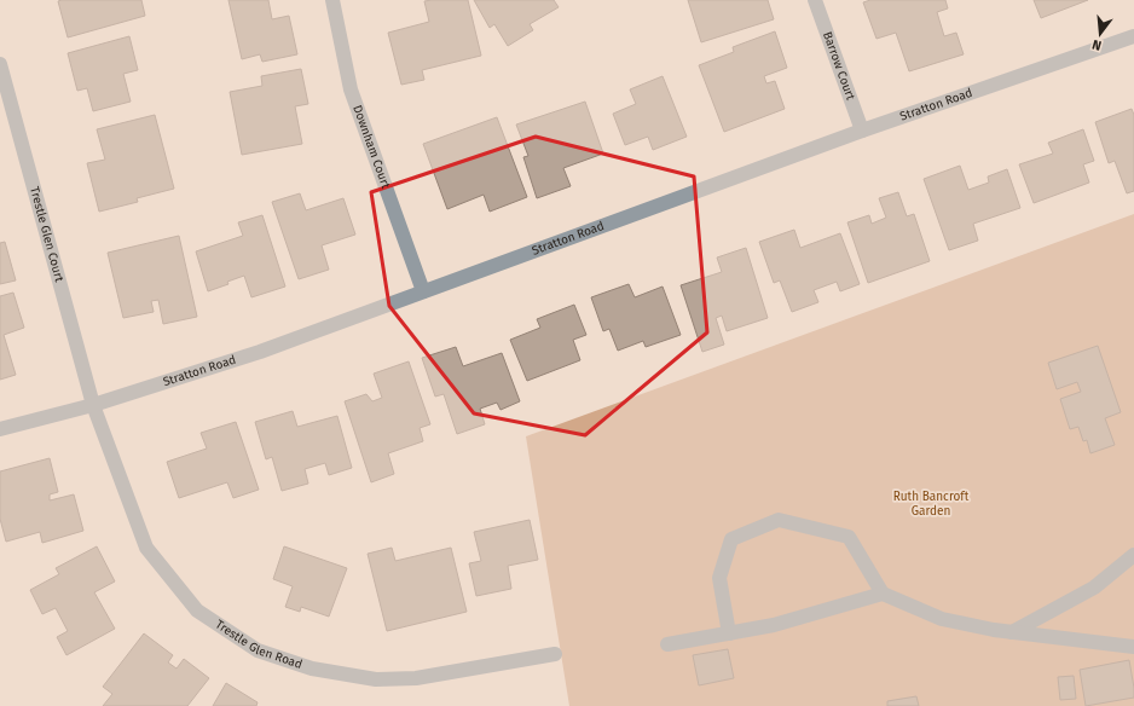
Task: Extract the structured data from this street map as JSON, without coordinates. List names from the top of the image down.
{
  "streets": {
    "street": [
      "Barrow Court",
      "Stratton Road",
      "Downham Court",
      "Trestle Glen Court",
      "Trestle Glen Road"
    ]
  },
  "crossings": [
    ["Barrow Court", "Stratton Road"],
    ["Stratton Road", "Downham Court"],
    ["Stratton Road", "Trestle Glen Court"],
    ["Stratton Road", "Trestle Glen Road"],
    ["Trestle Glen Court", "Trestle Glen Road"]
  ],
  "parks": ["Ruth Bancroft Garden"],
  "north": "bottom"
}
